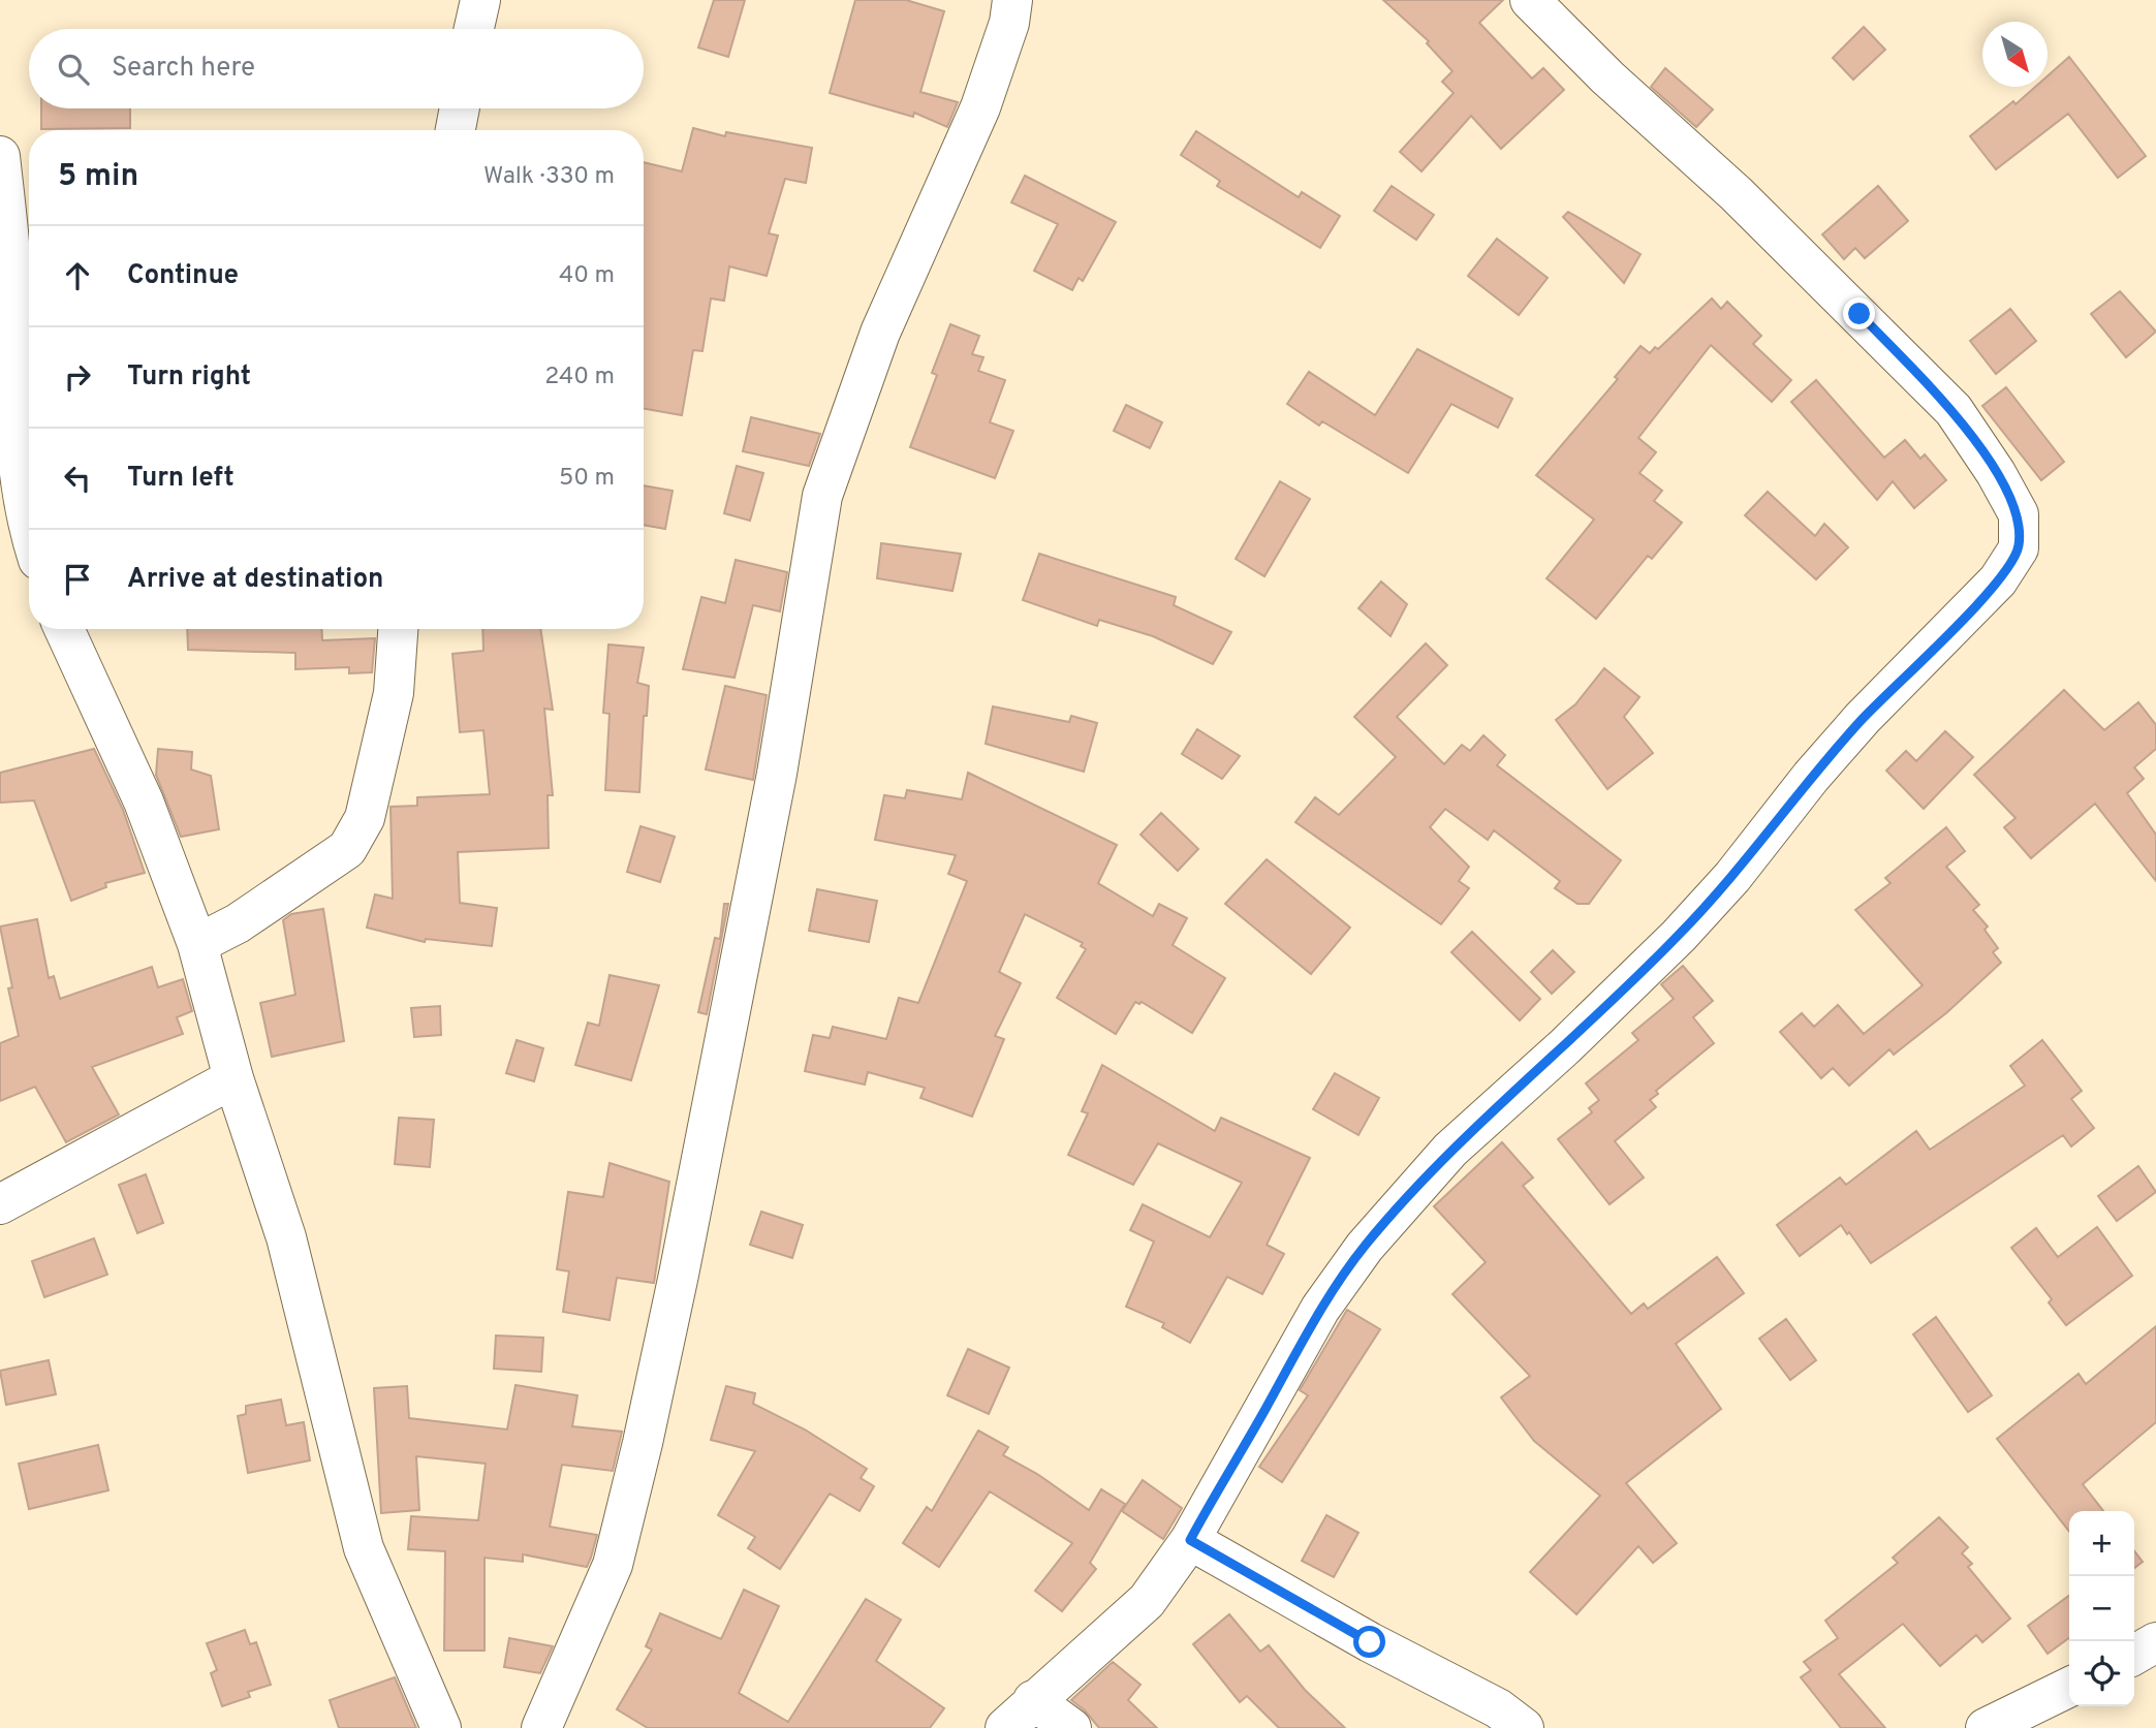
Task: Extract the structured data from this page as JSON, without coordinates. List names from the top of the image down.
{
  "north": "bottom right",
  "page": {
    "search": "Search here",
    "heading": ["5 min", "Walk · 330 m"],
    "list": [
      ["Continue", "40 m"],
      ["Turn right", "240 m"],
      ["Turn left", "50 m"],
      "Arrive at destination"
    ],
    "map_buttons": ["+", "−"]
  }
}
